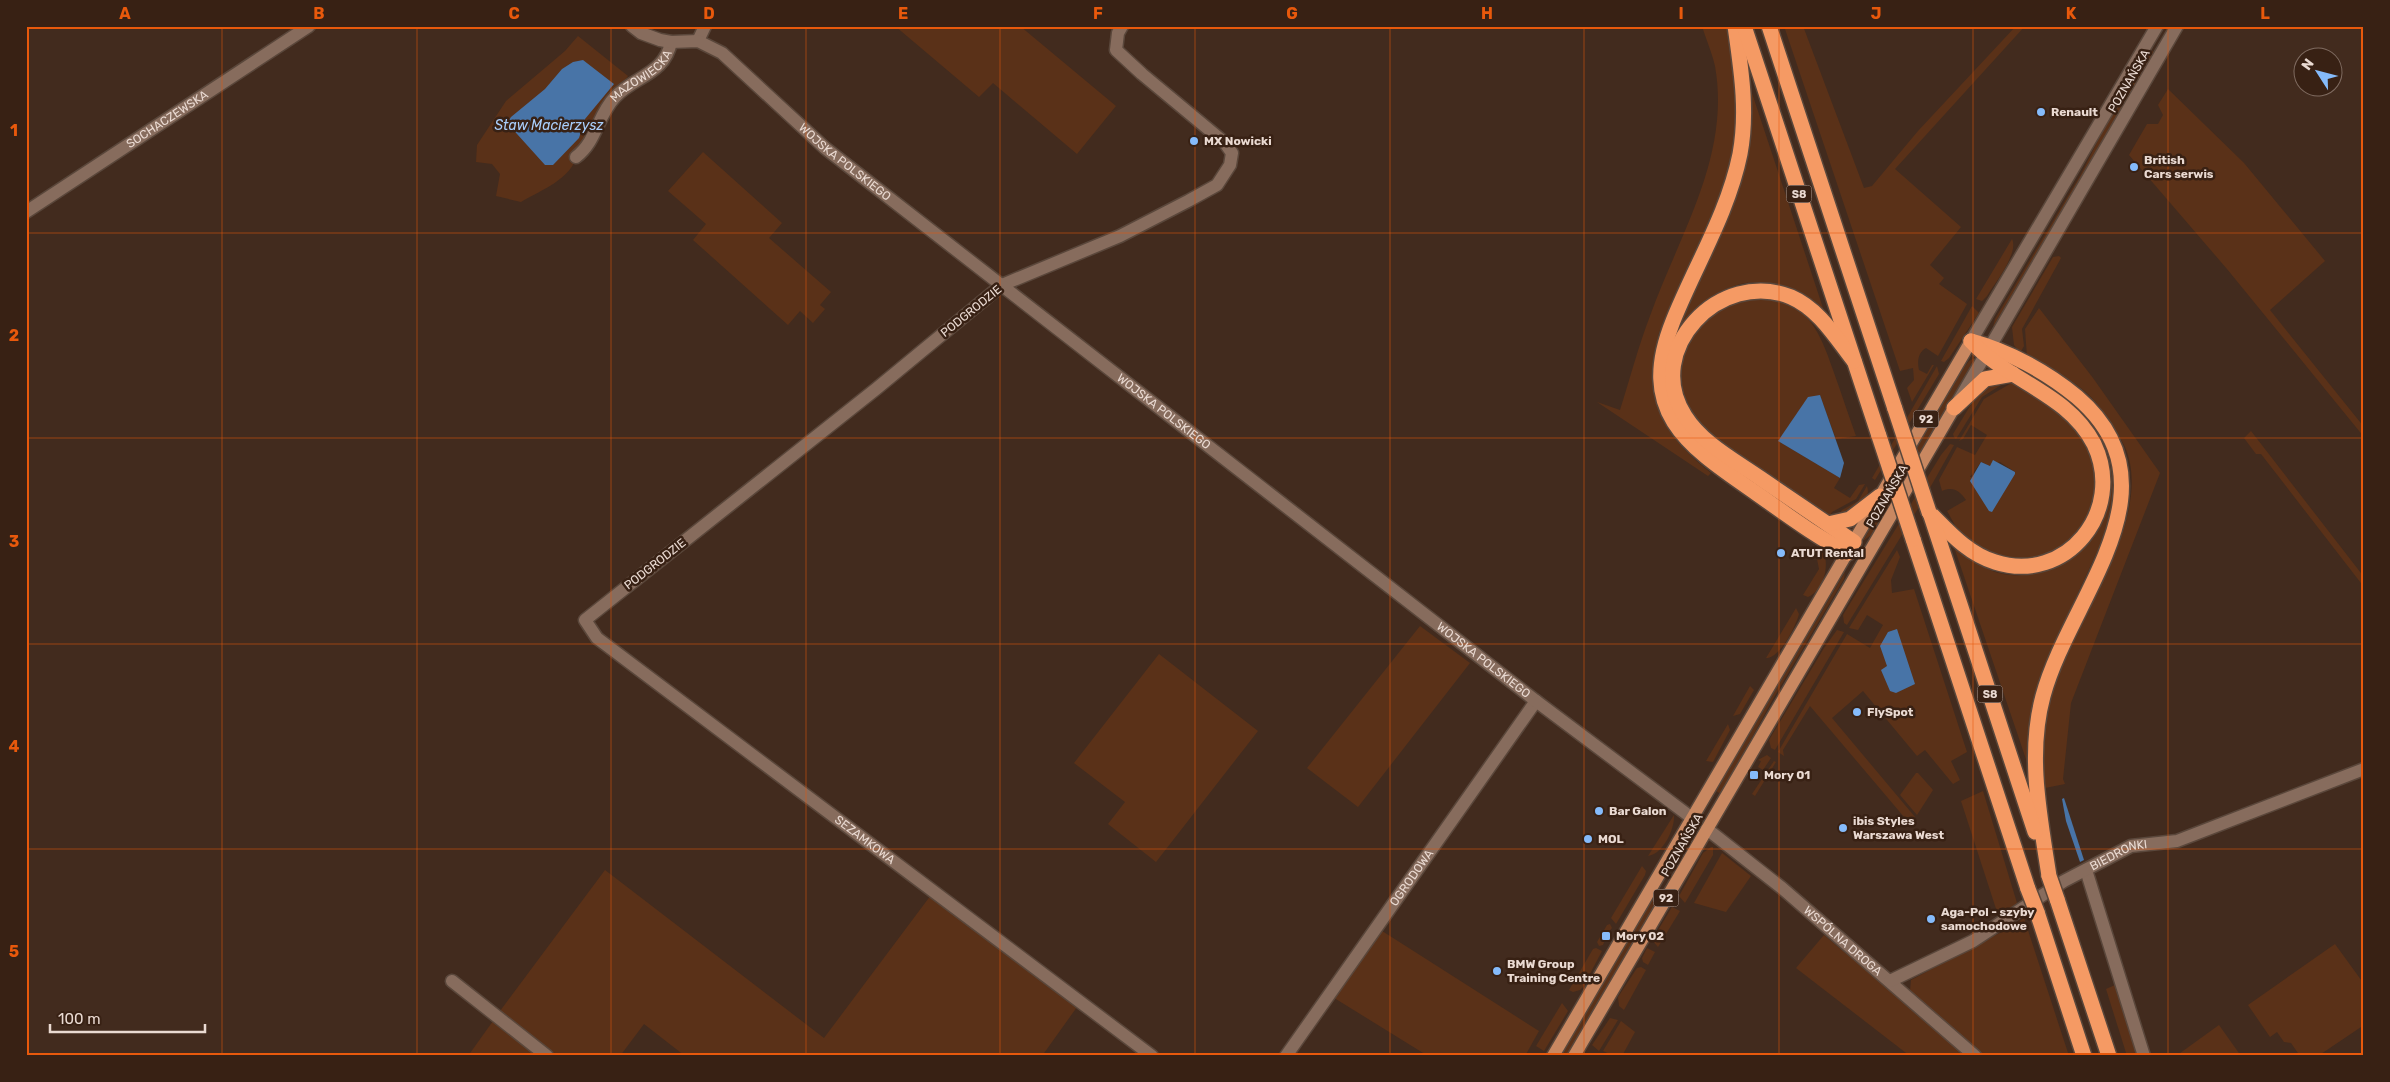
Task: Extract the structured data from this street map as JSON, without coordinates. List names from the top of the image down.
{
  "streets": {
    "highway": ["S8"],
    "main road": ["POZNAŃSKA", "92"],
    "street": [
      "MAZOWIECKA",
      "SOCHACZEWSKA",
      "WOJSKA POLSKIEGO",
      "PODGRODZIE",
      "SEZAMKOWA",
      "BIEDRONKI",
      "OGRODOWA",
      "WSPÓLNA DROGA"
    ]
  },
  "crossings": [
    ["MAZOWIECKA", "WOJSKA POLSKIEGO"],
    ["POZNAŃSKA", "WOJSKA POLSKIEGO"],
    ["POZNAŃSKA", "WSPÓLNA DROGA"],
    ["WOJSKA POLSKIEGO", "PODGRODZIE"],
    ["WOJSKA POLSKIEGO", "OGRODOWA"],
    ["PODGRODZIE", "SEZAMKOWA"],
    ["BIEDRONKI", "WSPÓLNA DROGA"]
  ],
  "water": ["Staw Macierzysz"],
  "places": {
    "other": [
      "Renault",
      "MX Nowicki",
      "British Cars serwis",
      "ATUT Rental",
      "FlySpot",
      "Bar Galon",
      "ibis Styles Warszawa West",
      "MOL",
      "Aga-Pol - szyby samochodowe",
      "BMW Group Training Centre"
    ],
    "transit": ["Mory 01", "Mory 02"]
  },
  "scale_bar": "100 m",
  "north": "top left",
  "grid": {
    "columns": [
      "A",
      "B",
      "C",
      "D",
      "E",
      "F",
      "G",
      "H",
      "I",
      "J",
      "K",
      "L"
    ],
    "rows": [
      "1",
      "2",
      "3",
      "4",
      "5"
    ]
  }
}
